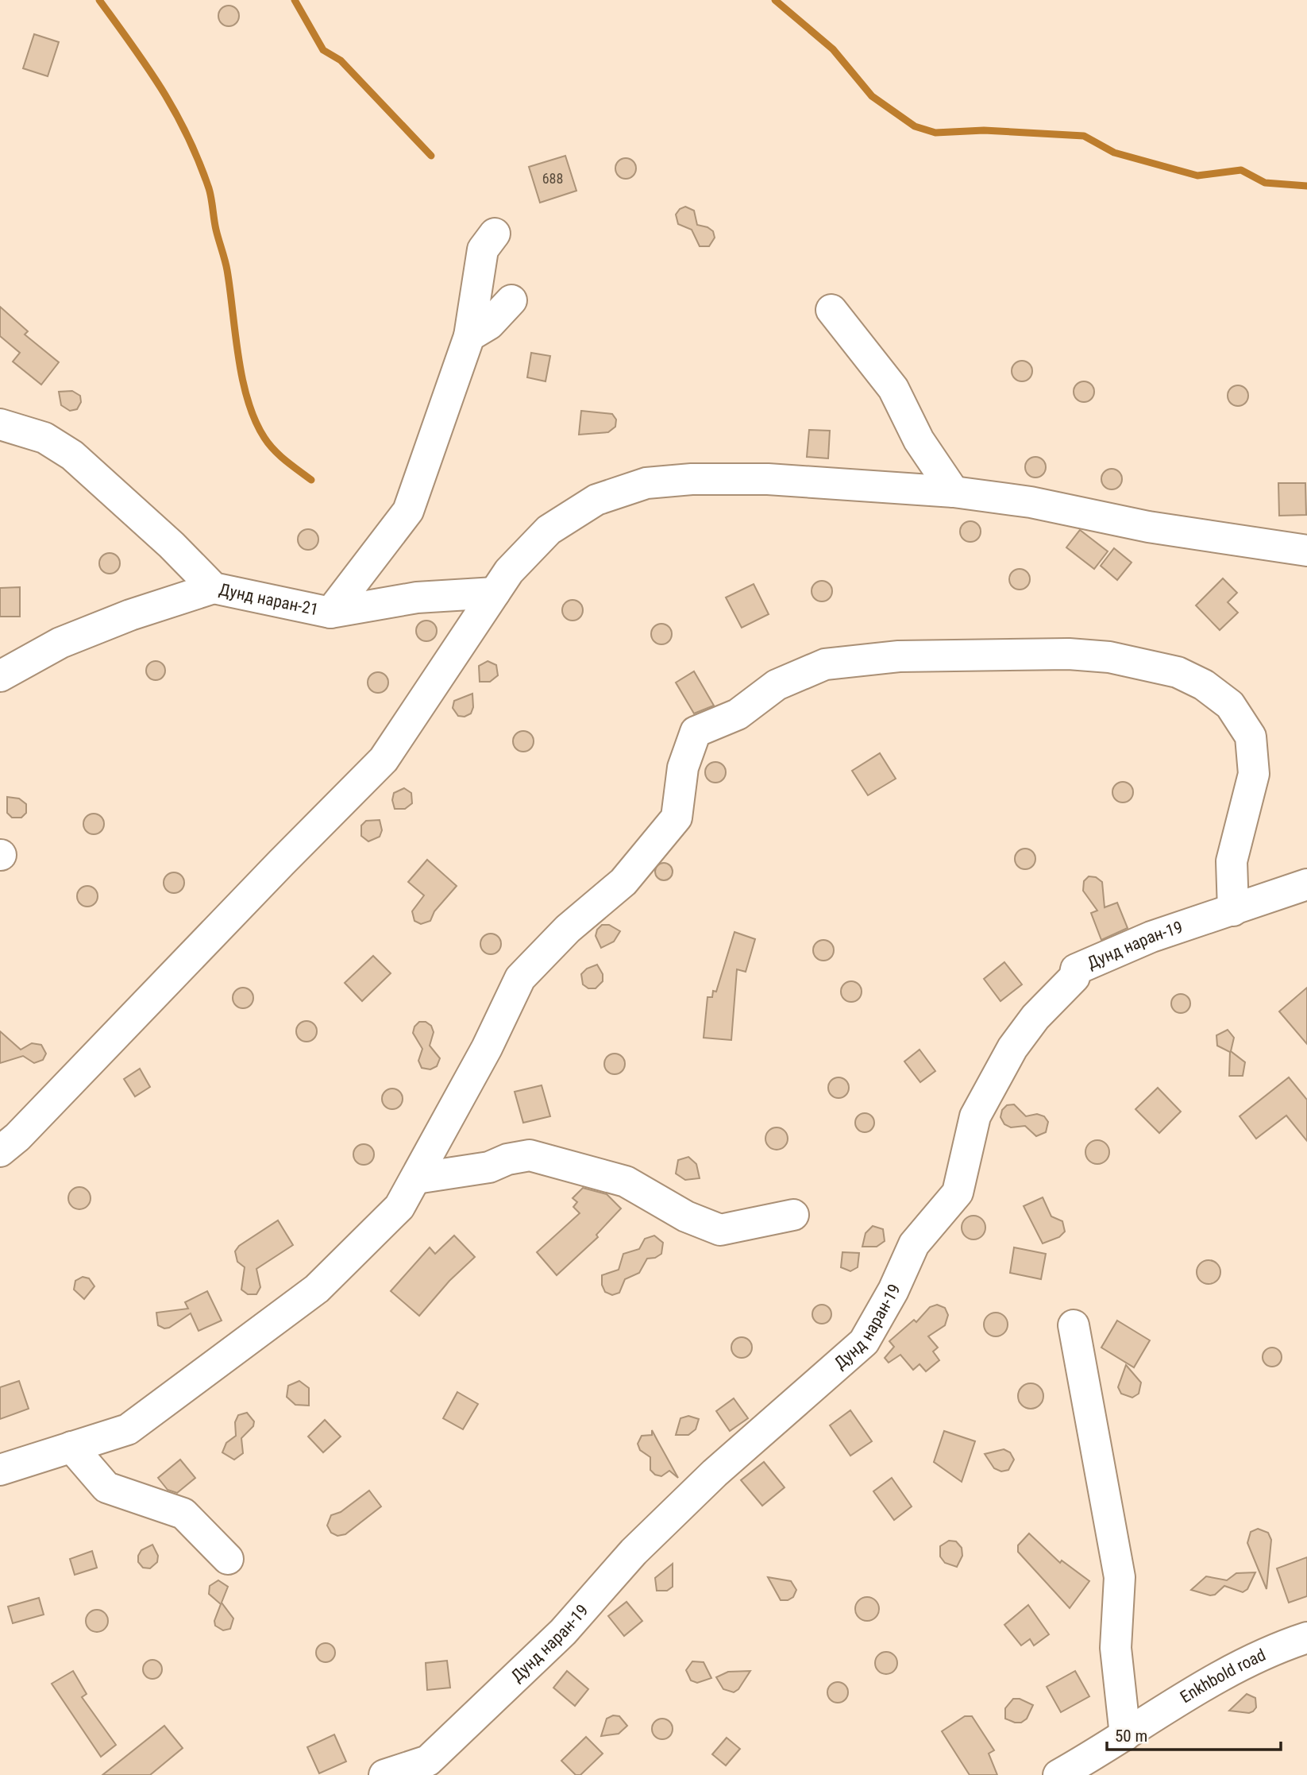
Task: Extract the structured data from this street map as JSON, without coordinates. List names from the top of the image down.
{
  "streets": {
    "street": ["Дунд наран-21", "Дунд наран-19", "Enkhbold road"]
  },
  "house_numbers": ["688"],
  "scale_bar": "50 m"
}
